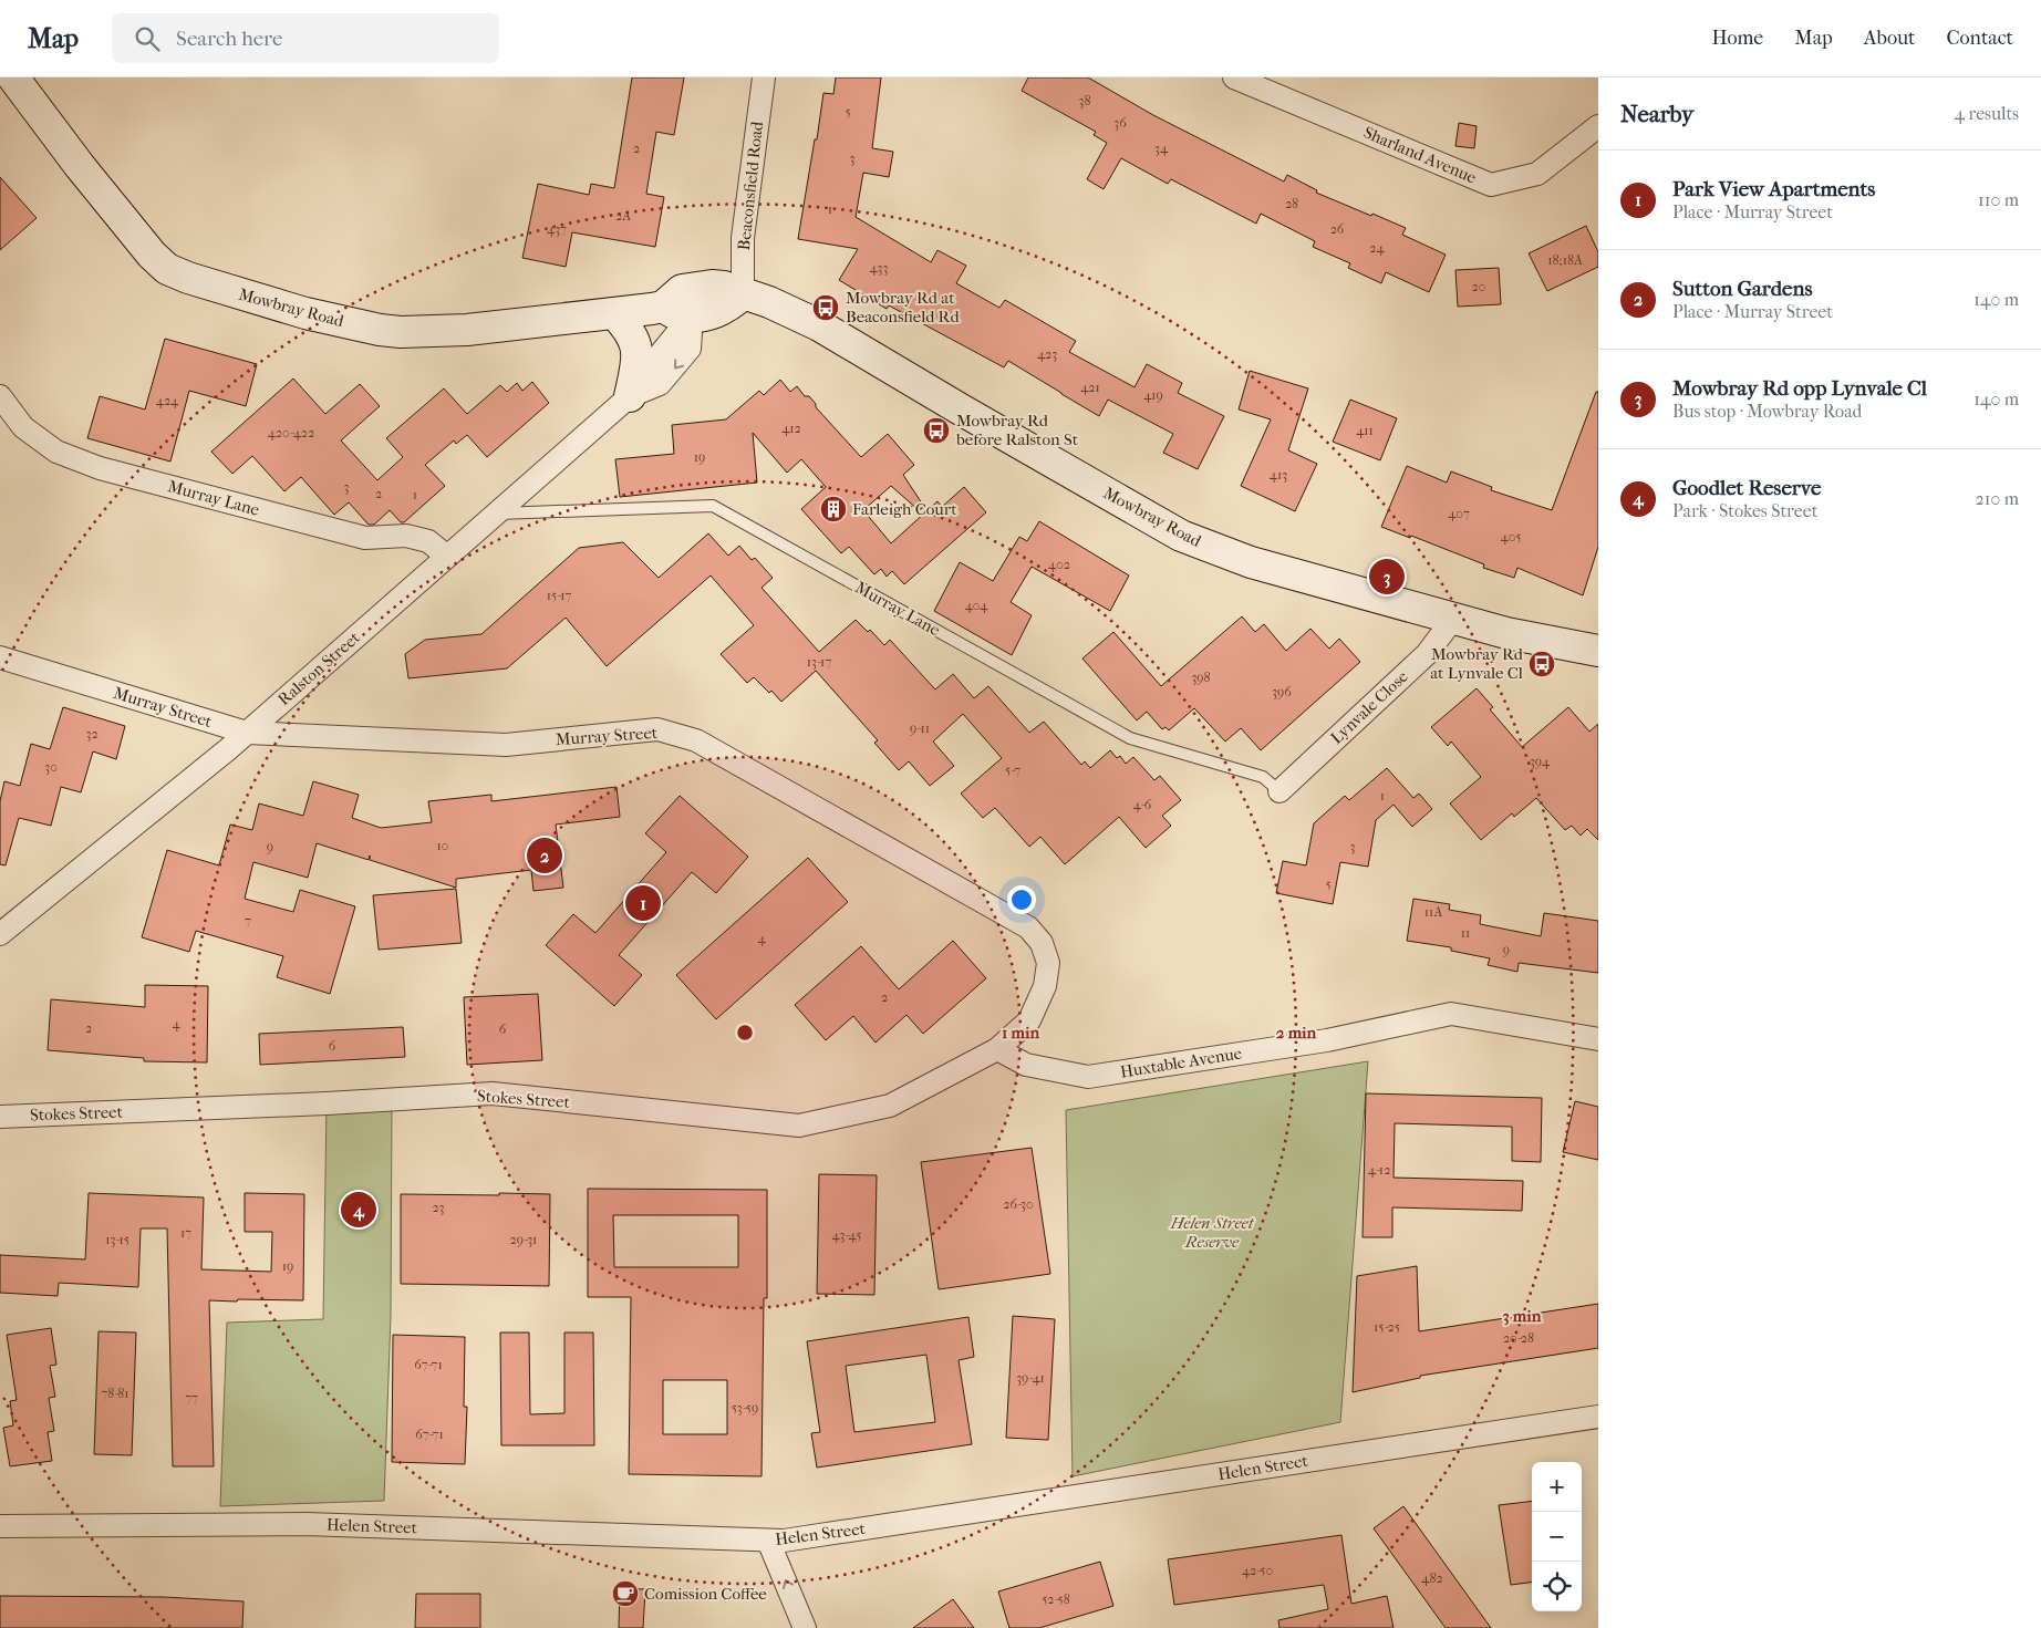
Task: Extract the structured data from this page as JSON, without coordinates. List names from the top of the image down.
{
  "streets": {
    "main road": ["Mowbray Road"],
    "street": [
      "Sharland Avenue",
      "Beaconsfield Road",
      "Murray Lane",
      "Ralston Street",
      "Murray Street",
      "Lynvale Close",
      "Huxtable Avenue",
      "Stokes Street",
      "Helen Street"
    ]
  },
  "crossings": [
    ["Beaconsfield Road", "Mowbray Road"],
    ["Mowbray Road", "Ralston Street"],
    ["Mowbray Road", "Lynvale Close"],
    ["Murray Lane", "Ralston Street"],
    ["Murray Lane", "Lynvale Close"],
    ["Ralston Street", "Murray Street"],
    ["Murray Street", "Huxtable Avenue"],
    ["Murray Street", "Stokes Street"],
    ["Huxtable Avenue", "Stokes Street"]
  ],
  "parks": ["Helen Street Reserve"],
  "places": {
    "bus stop": ["Mowbray Rd at Beaconsfield Rd", "Mowbray Rd before Ralston St", "Mowbray Rd at Lynvale Cl"],
    "building": ["Farleigh Court"],
    "cafe": ["Comission Coffee"]
  },
  "house_numbers": [
    "38",
    "5",
    "36",
    "2",
    "34",
    "3",
    "28",
    "1",
    "2A",
    "437",
    "26",
    "24",
    "18;18A",
    "433",
    "20",
    "423",
    "421",
    "419",
    "424",
    "412",
    "411",
    "420-422",
    "19",
    "413",
    "3",
    "2",
    "1",
    "407",
    "405",
    "402",
    "15-17",
    "404",
    "13-17",
    "398",
    "396",
    "9-11",
    "32",
    "394",
    "30",
    "5-7",
    "1",
    "4-6",
    "10",
    "9",
    "3",
    "5",
    "11A",
    "7",
    "11",
    "4",
    "9",
    "2",
    "4",
    "2",
    "6",
    "6",
    "4-12",
    "26-30",
    "23",
    "17",
    "43-45",
    "13-15",
    "29-31",
    "19",
    "15-25",
    "20-28",
    "67-71",
    "39-41",
    "78-81",
    "77",
    "53-59",
    "67-71",
    "42-50",
    "482",
    "52-58"
  ],
  "page": {
    "header": "Map",
    "search": "Search here",
    "nav": [
      "Home",
      "Map",
      "About",
      "Contact"
    ],
    "heading": ["Nearby", "4 results"],
    "list": [
      {
        "mark": "1",
        "name": "Park View Apartments",
        "note": "Place · Murray Street",
        "value": "110 m"
      },
      {
        "mark": "2",
        "name": "Sutton Gardens",
        "note": "Place · Murray Street",
        "value": "140 m"
      },
      {
        "mark": "3",
        "name": "Mowbray Rd opp Lynvale Cl",
        "note": "Bus stop · Mowbray Road",
        "value": "140 m"
      },
      {
        "mark": "4",
        "name": "Goodlet Reserve",
        "note": "Park · Stokes Street",
        "value": "210 m"
      }
    ],
    "pins": [
      "3",
      "2",
      "1",
      "4"
    ],
    "map_buttons": ["+", "−"]
  },
  "rings": ["1 min", "2 min", "3 min"]
}
